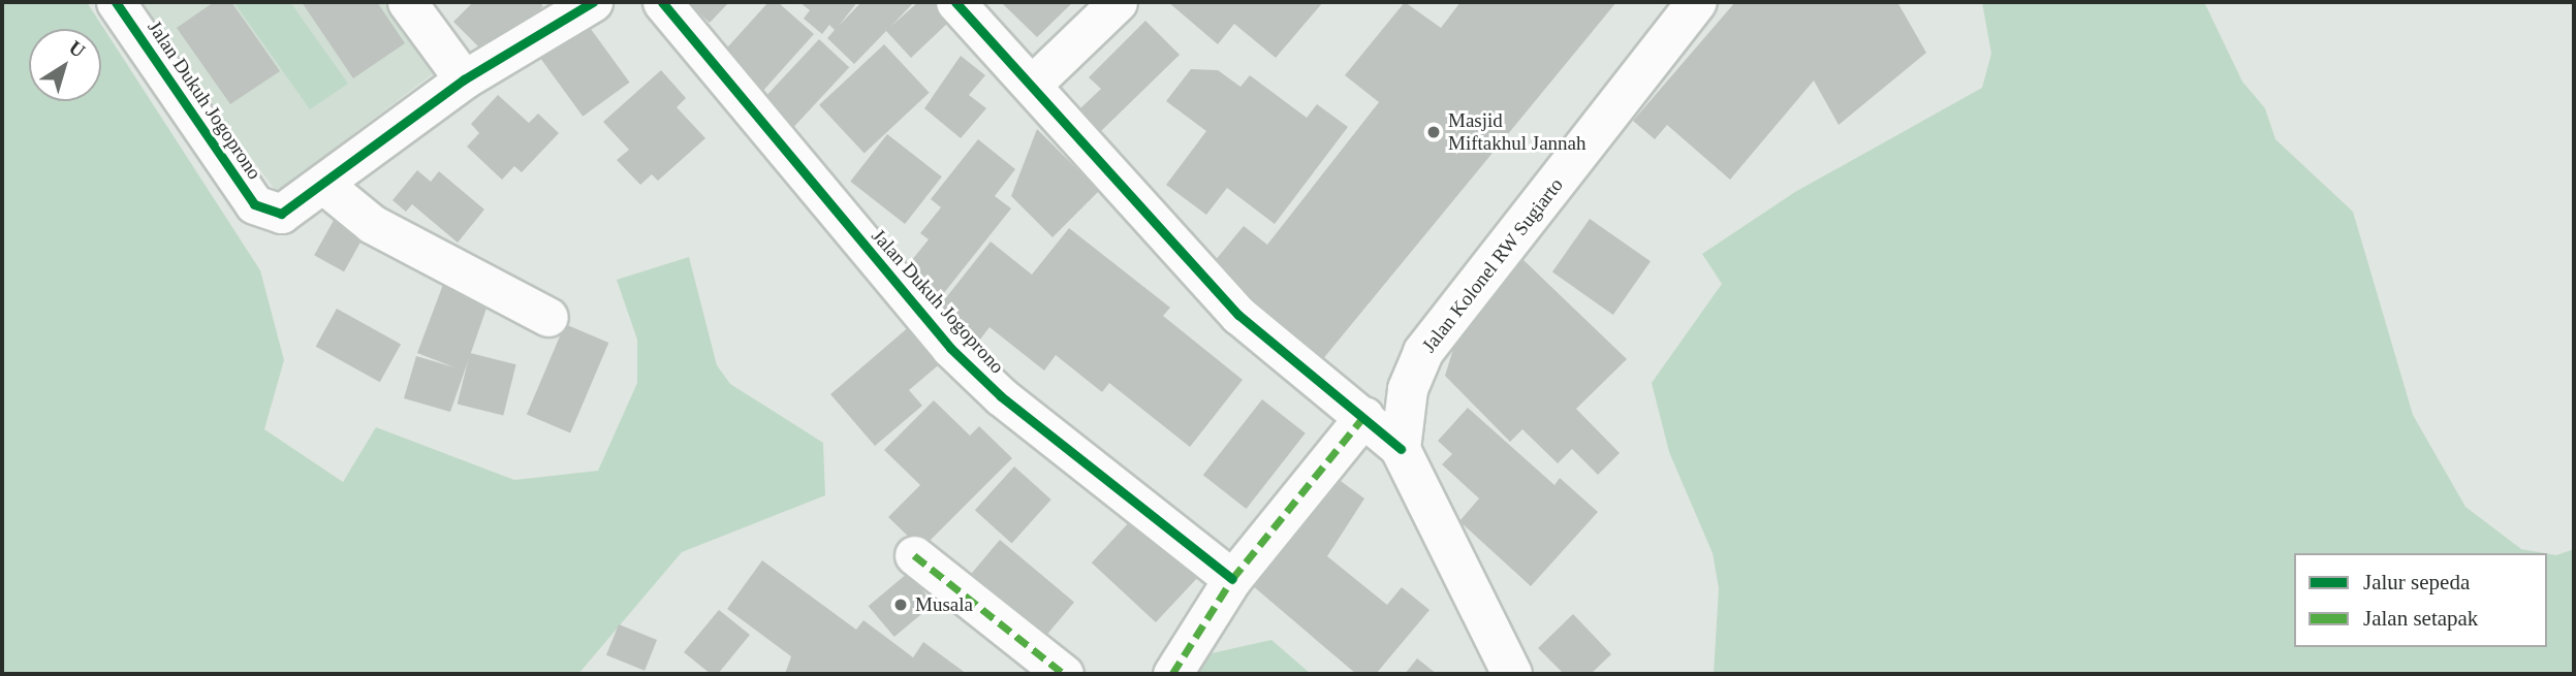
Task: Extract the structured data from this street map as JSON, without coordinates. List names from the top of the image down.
{
  "streets": {
    "main road": ["Jalan Kolonel RW Sugiarto"],
    "street": ["Jalan Dukuh Jogoprono"]
  },
  "places": ["Masjid Miftakhul Jannah", "Musala"],
  "legend": ["Jalur sepeda", "Jalan setapak"],
  "north": "top right"
}
